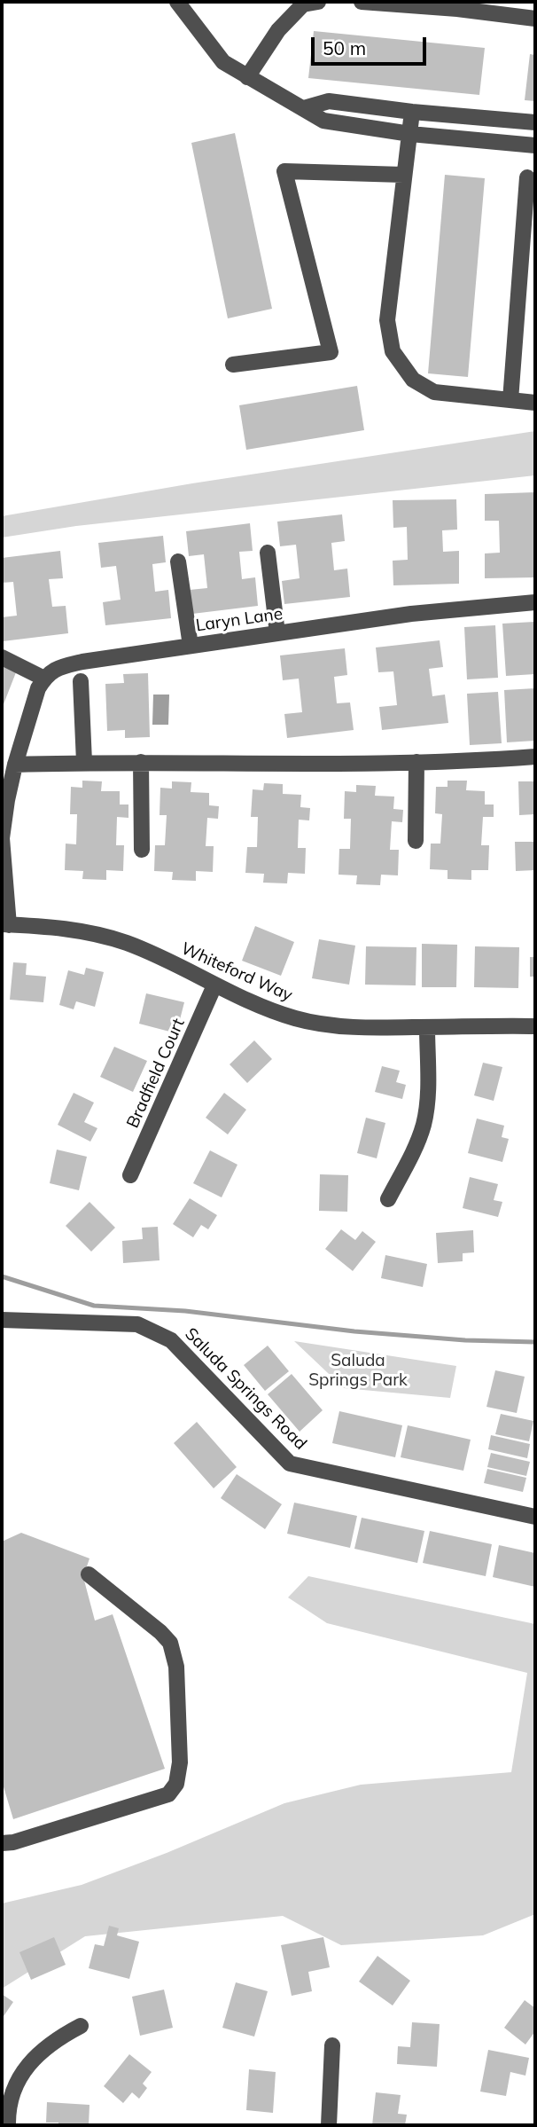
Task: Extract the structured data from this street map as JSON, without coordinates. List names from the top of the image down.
{
  "streets": {
    "street": [
      "Laryn Lane",
      "Whiteford Way",
      "Bradfield Court",
      "Saluda Springs Road"
    ]
  },
  "crossings": [
    ["Whiteford Way", "Bradfield Court"]
  ],
  "parks": ["Saluda Springs Park"],
  "scale_bar": "50 m"
}
